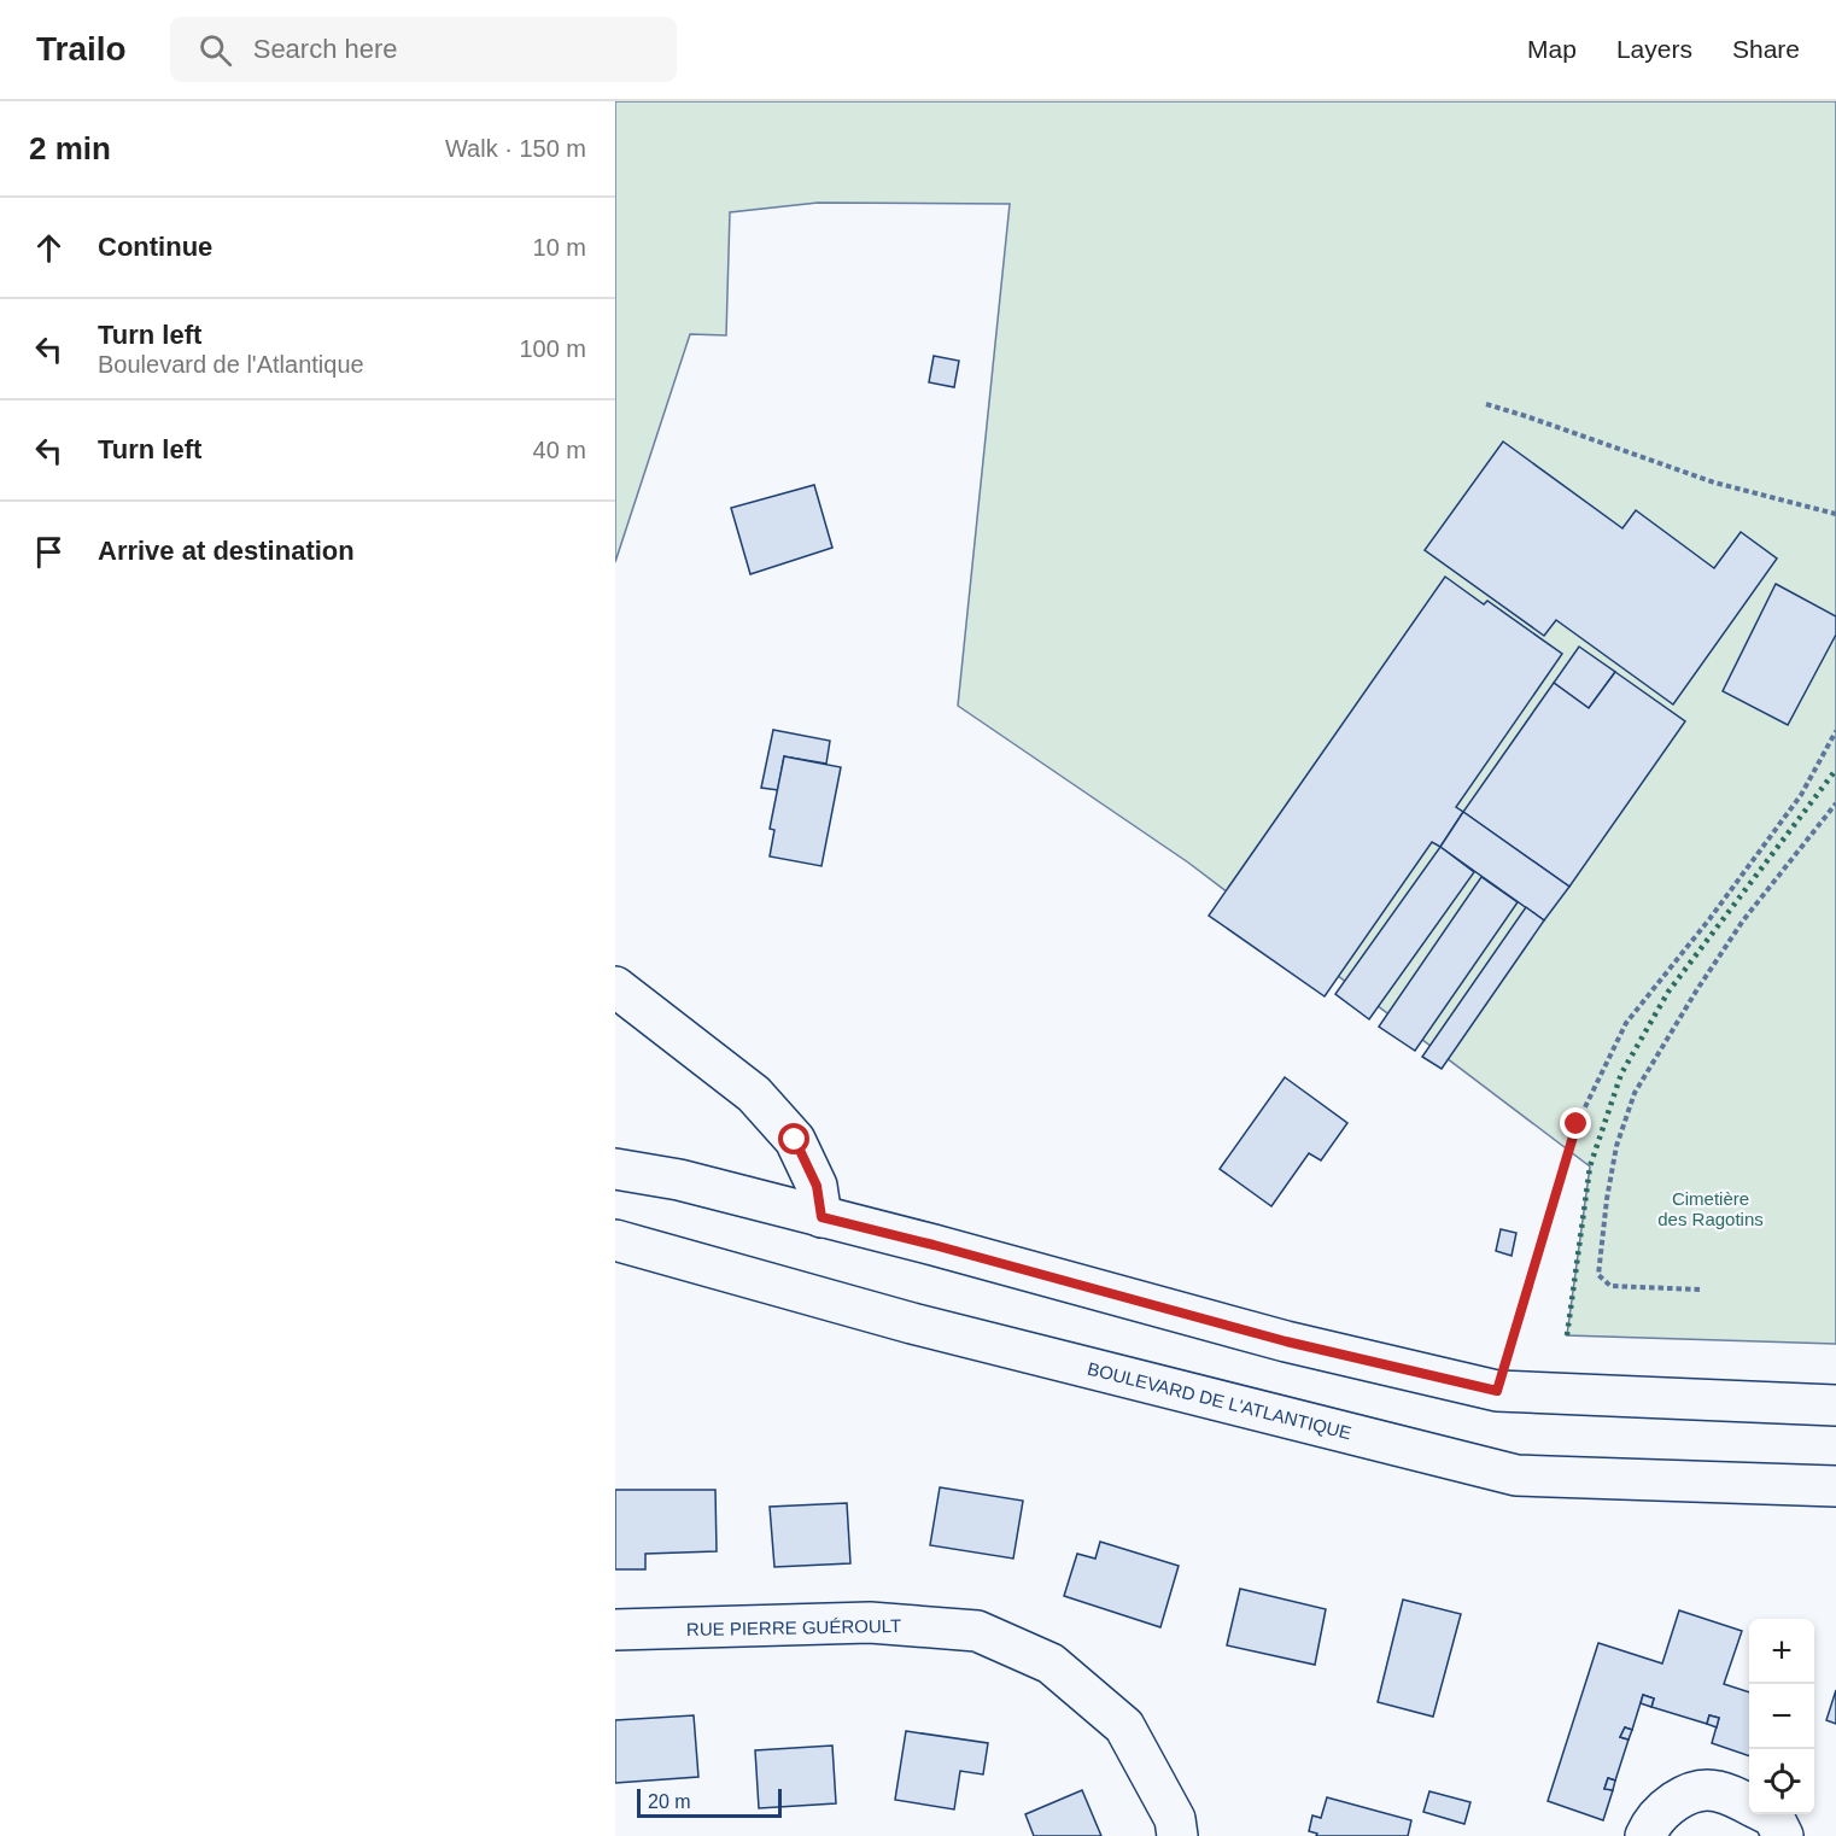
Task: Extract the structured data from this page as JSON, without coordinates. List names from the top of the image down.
{
  "streets": {
    "main road": ["BOULEVARD DE L'ATLANTIQUE", "RUE PIERRE GUÉROULT"]
  },
  "parks": ["Cimetière des Ragotins"],
  "scale_bar": "20 m",
  "page": {
    "header": "Trailo",
    "search": "Search here",
    "nav": ["Map", "Layers", "Share"],
    "heading": ["2 min", "Walk · 150 m"],
    "list": [
      ["Continue", "10 m"],
      ["Turn left", "Boulevard de l'Atlantique", "100 m"],
      ["Turn left", "40 m"],
      "Arrive at destination"
    ],
    "map_buttons": ["+", "−"],
    "scale": "20 m"
  }
}
